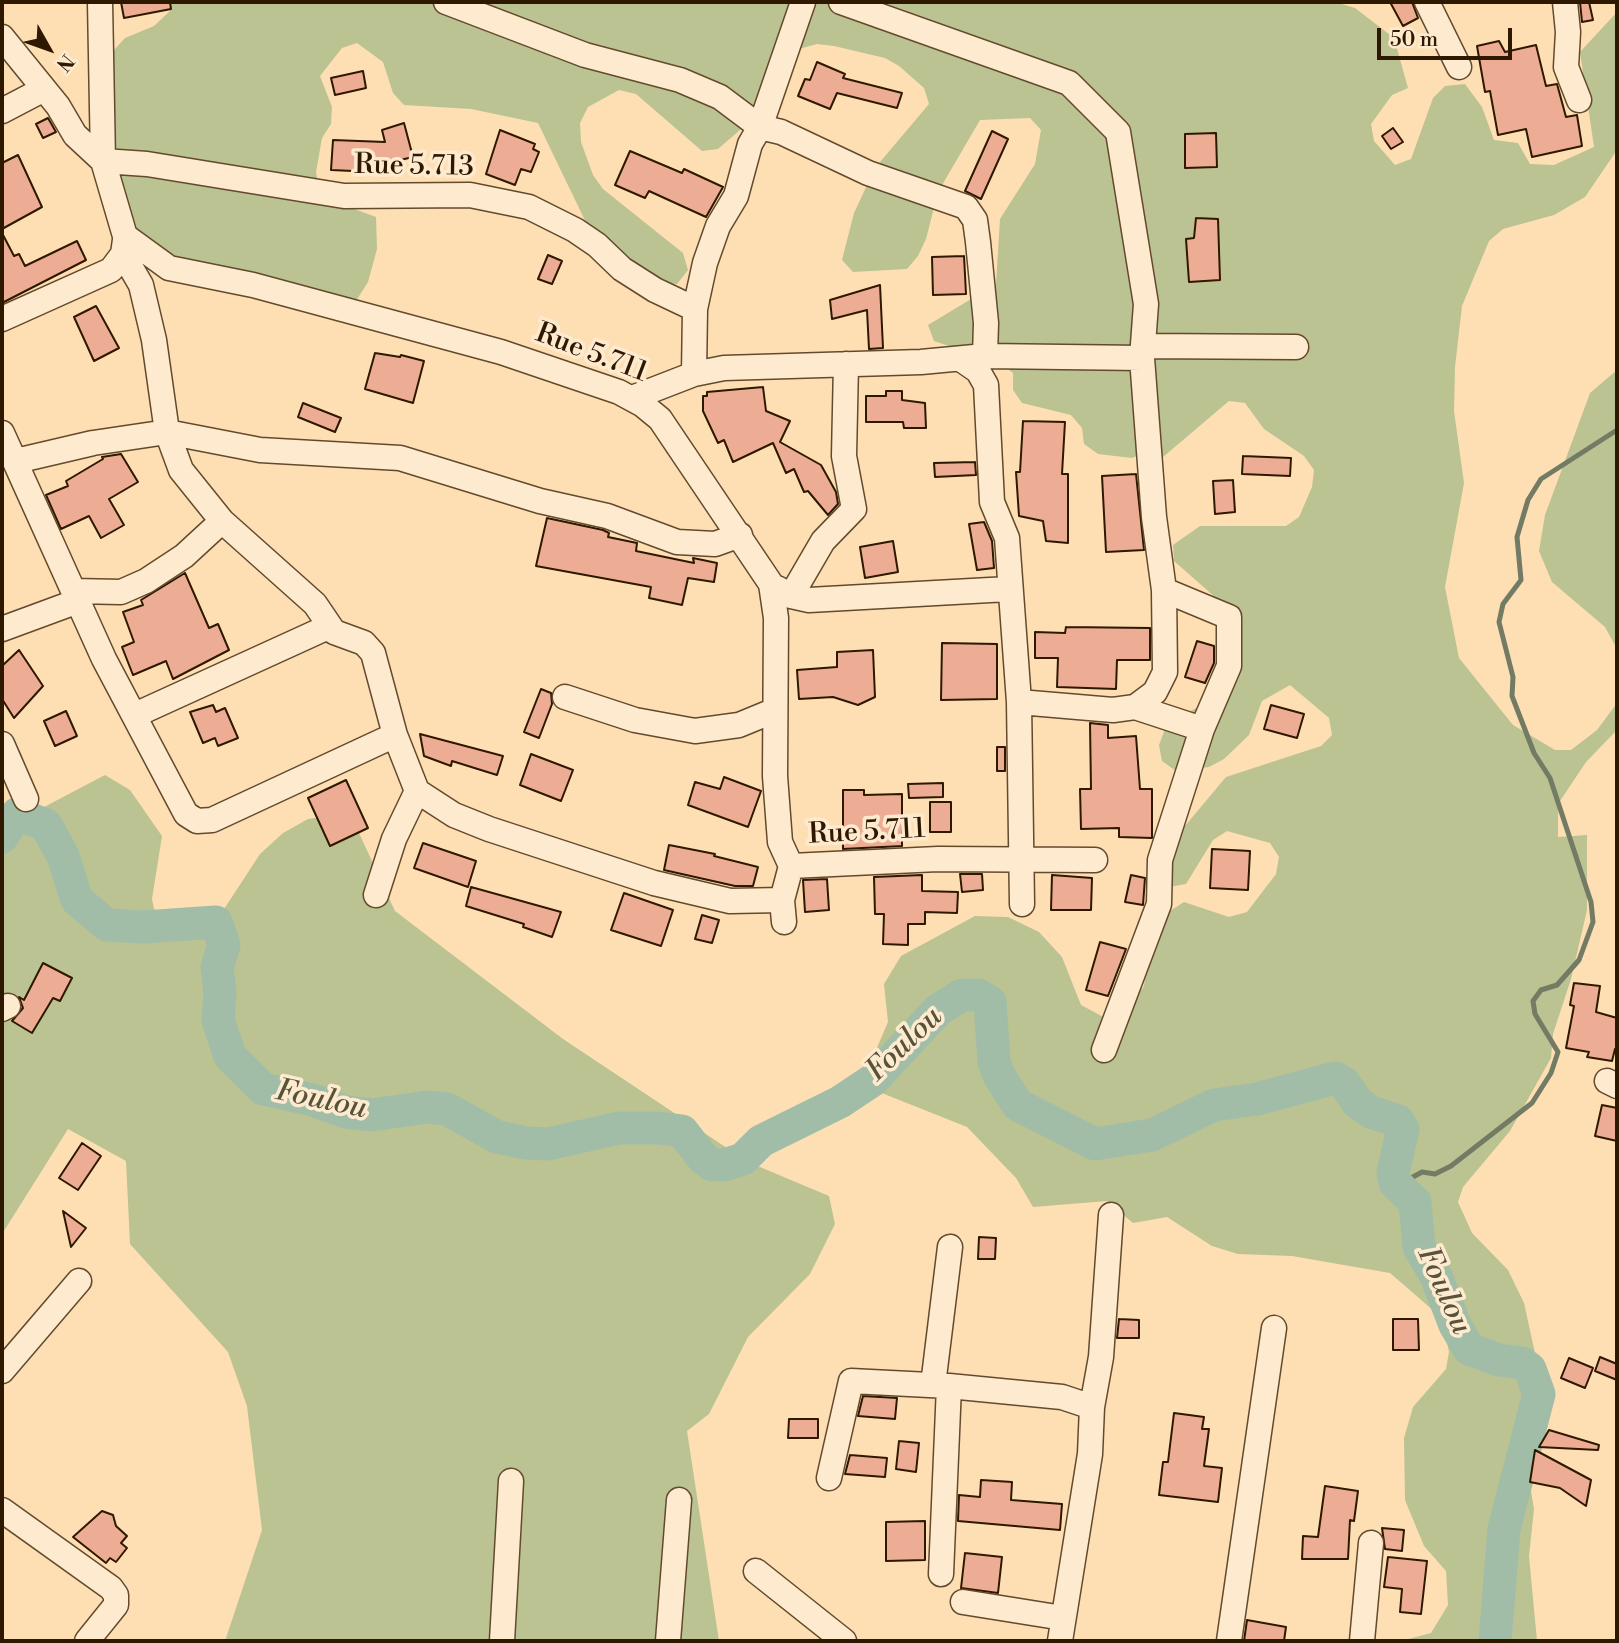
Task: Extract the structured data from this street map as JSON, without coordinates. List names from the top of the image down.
{
  "streets": {
    "street": ["Rue 5.713", "Rue 5.711"]
  },
  "water": ["Foulou"],
  "scale_bar": "50 m",
  "north": "bottom right"
}
